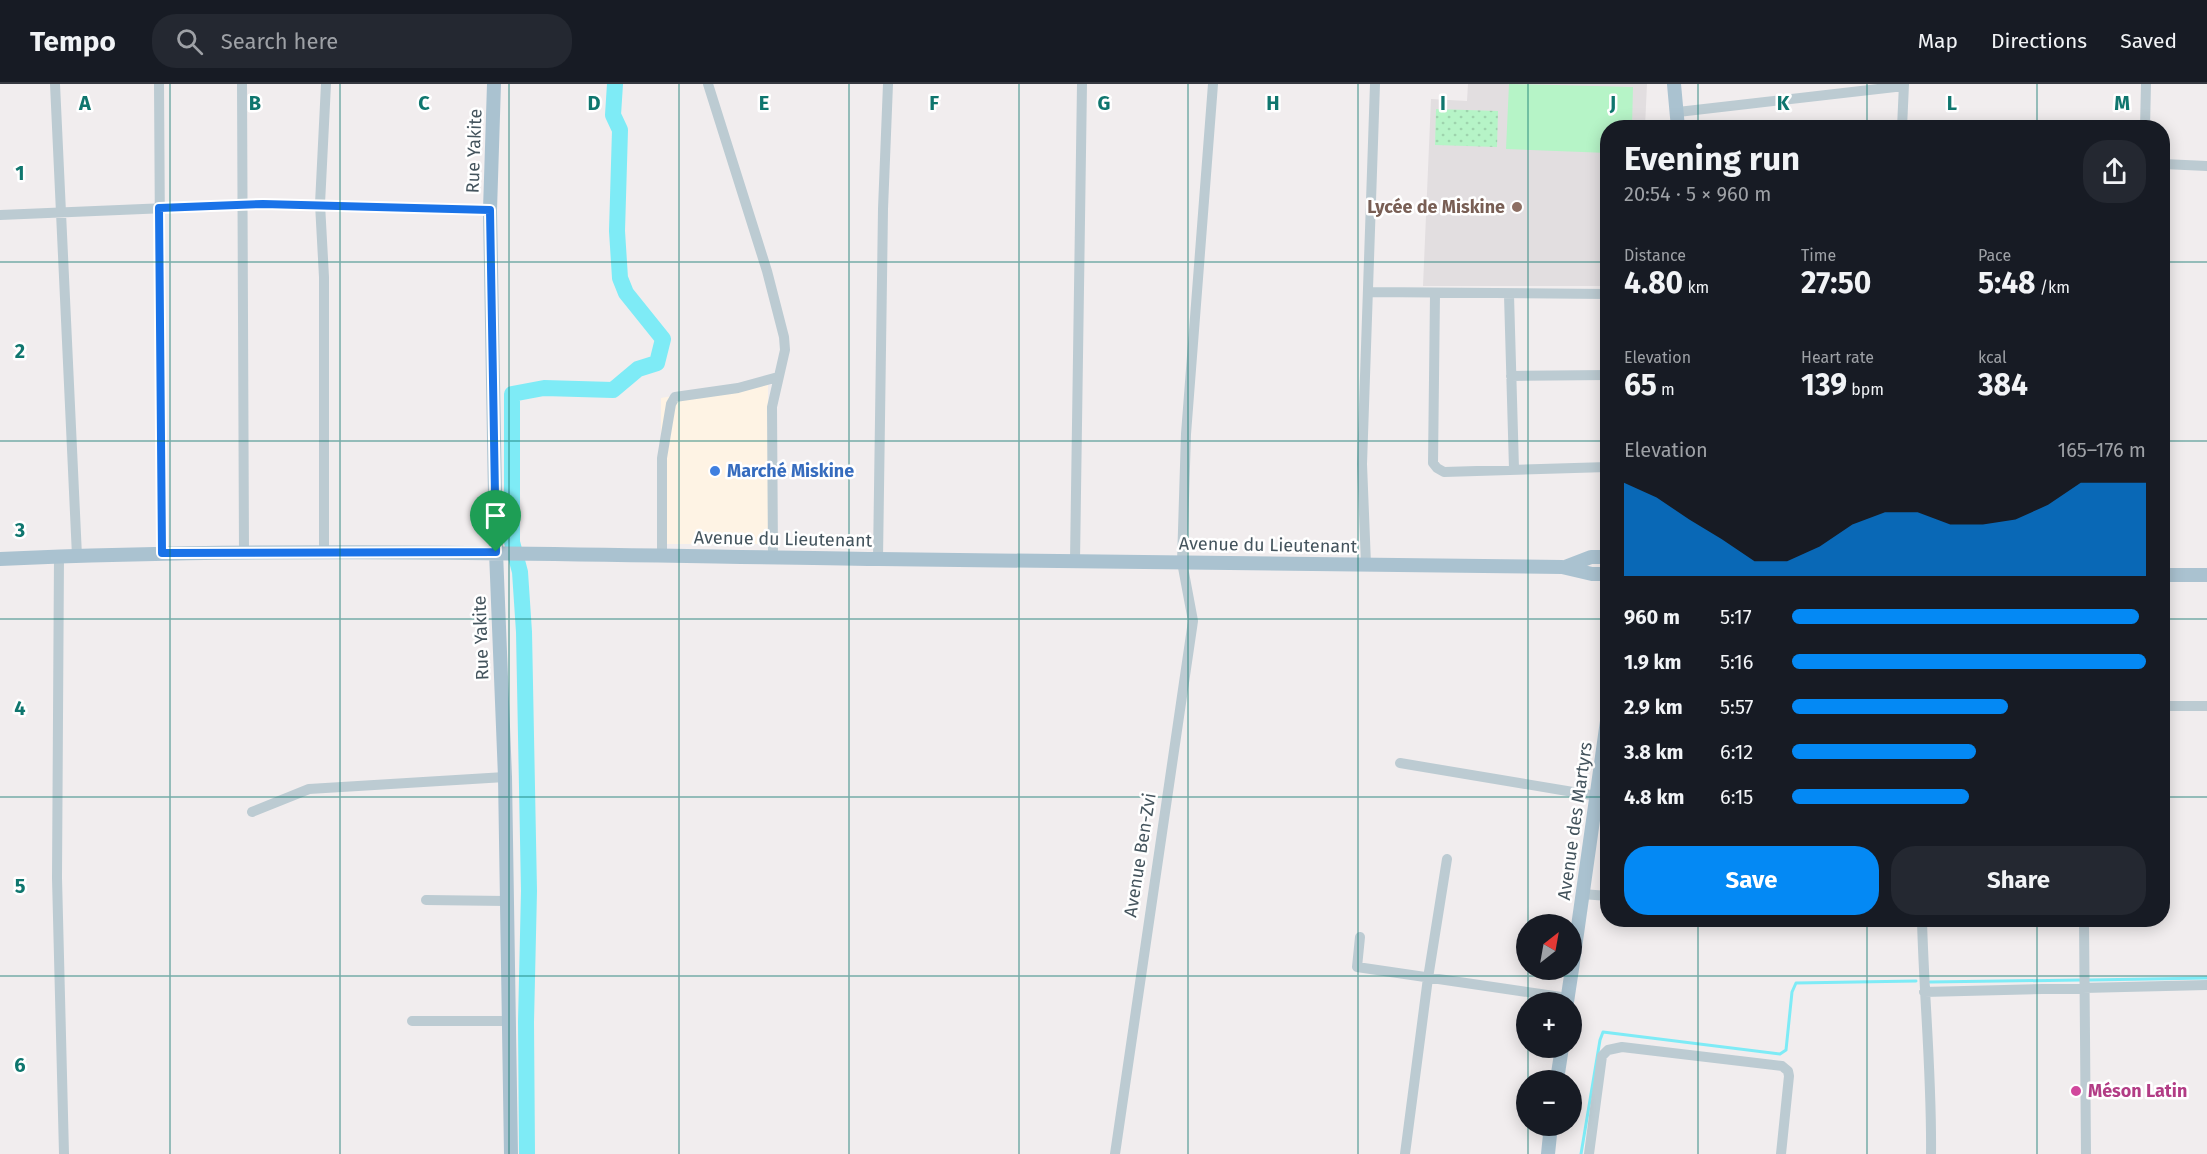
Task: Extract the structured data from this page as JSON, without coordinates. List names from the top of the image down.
{
  "streets": {
    "main road": ["Rue Yakite", "Avenue du Lieutenant", "Avenue des Martyrs"],
    "street": ["Avenue Ben-Zvi"]
  },
  "crossings": [
    ["Rue Yakite", "Avenue du Lieutenant"],
    ["Avenue du Lieutenant", "Avenue Ben-Zvi"]
  ],
  "places": ["Lycée de Miskine", "Marché Miskine", "Méson Latin"],
  "north": "top right",
  "page": {
    "header": "Tempo",
    "search": "Search here",
    "nav": ["Map", "Directions", "Saved"],
    "heading": ["Evening run", "20:54 · 5 × 960 m"],
    "stats": [
      ["Distance", "4.80 km"],
      ["Time", "27:50"],
      ["Pace", "5:48 /km"],
      ["Elevation", "65 m"],
      ["Heart rate", "139 bpm"],
      ["kcal", "384"]
    ],
    "chart": ["Elevation", "165–176 m"],
    "list": [
      {
        "name": "960 m",
        "note": "5:17"
      },
      {
        "name": "1.9 km",
        "note": "5:16"
      },
      {
        "name": "2.9 km",
        "note": "5:57"
      },
      {
        "name": "3.8 km",
        "note": "6:12"
      },
      {
        "name": "4.8 km",
        "note": "6:15"
      }
    ],
    "buttons": ["Save", "Share"],
    "map_buttons": ["+", "−"]
  },
  "grid": {
    "columns": [
      "A",
      "B",
      "C",
      "D",
      "E",
      "F",
      "G",
      "H",
      "I",
      "J",
      "K",
      "L",
      "M"
    ],
    "rows": [
      "1",
      "2",
      "3",
      "4",
      "5",
      "6"
    ]
  }
}
